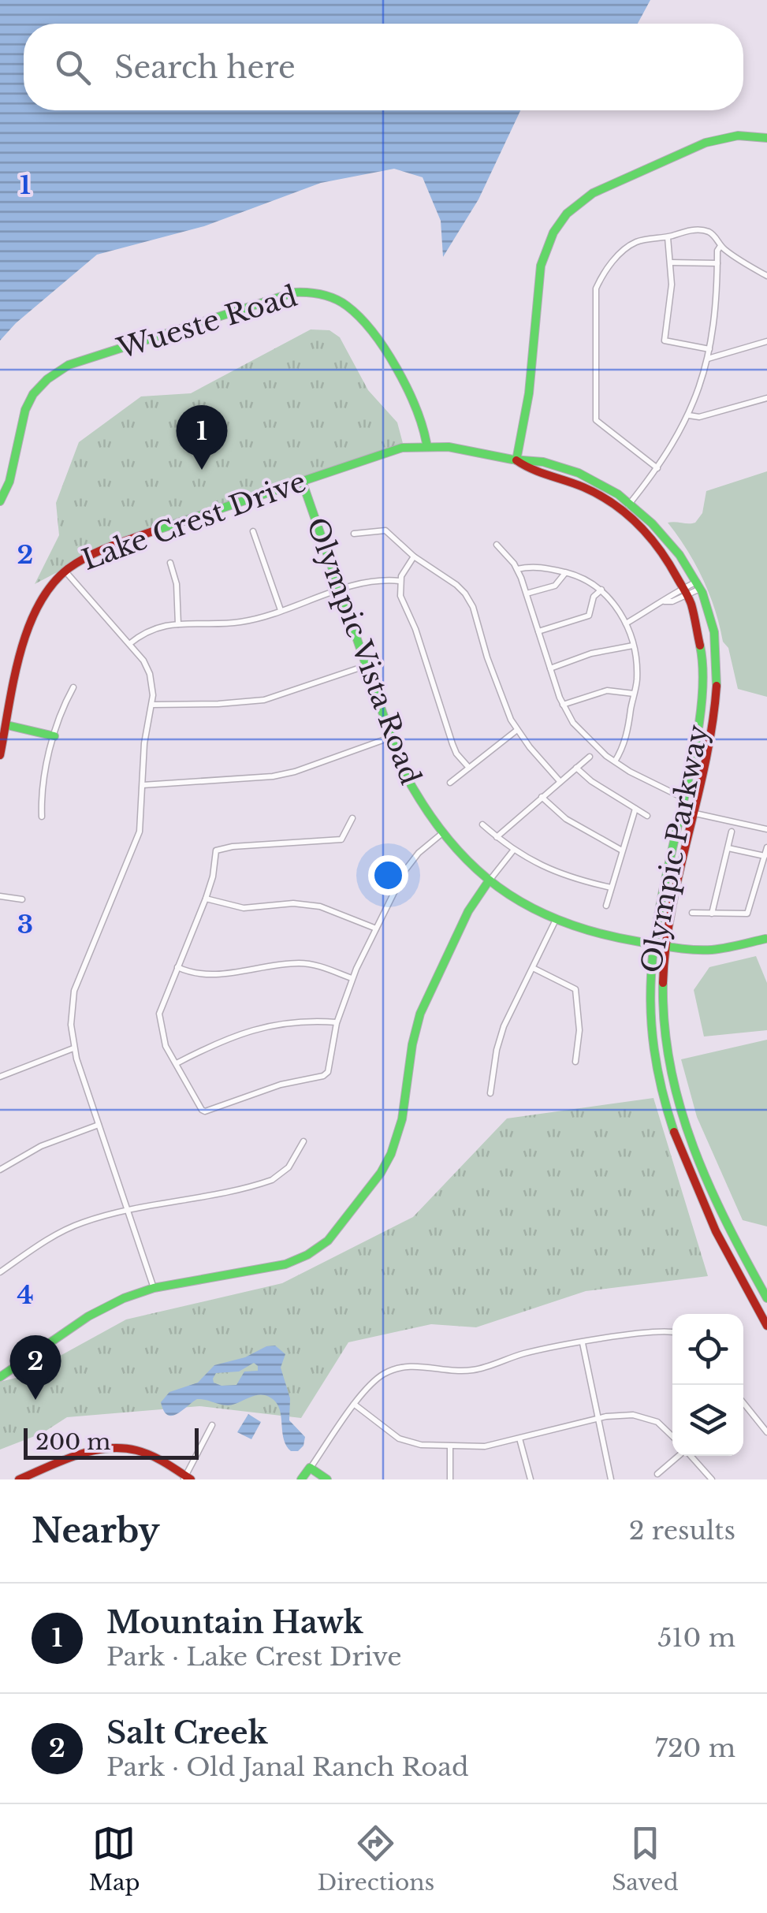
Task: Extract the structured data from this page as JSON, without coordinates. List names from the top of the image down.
{
  "streets": {
    "street": [
      "Wueste Road",
      "Lake Crest Drive",
      "Olympic Vista Road",
      "Olympic Parkway"
    ]
  },
  "crossings": [
    ["Wueste Road", "Lake Crest Drive"],
    ["Lake Crest Drive", "Olympic Vista Road"],
    ["Lake Crest Drive", "Olympic Parkway"],
    ["Olympic Vista Road", "Olympic Parkway"]
  ],
  "scale_bar": "200 m",
  "page": {
    "search": "Search here",
    "pins": ["1", "2"],
    "scale": "200 m",
    "heading": ["Nearby", "2 results"],
    "list": [
      {
        "mark": "1",
        "name": "Mountain Hawk",
        "note": "Park · Lake Crest Drive",
        "value": "510 m"
      },
      {
        "mark": "2",
        "name": "Salt Creek",
        "note": "Park · Old Janal Ranch Road",
        "value": "720 m"
      }
    ],
    "nav": ["Map", "Directions", "Saved"]
  },
  "grid": {
    "rows": [
      "1",
      "2",
      "3",
      "4"
    ]
  }
}
